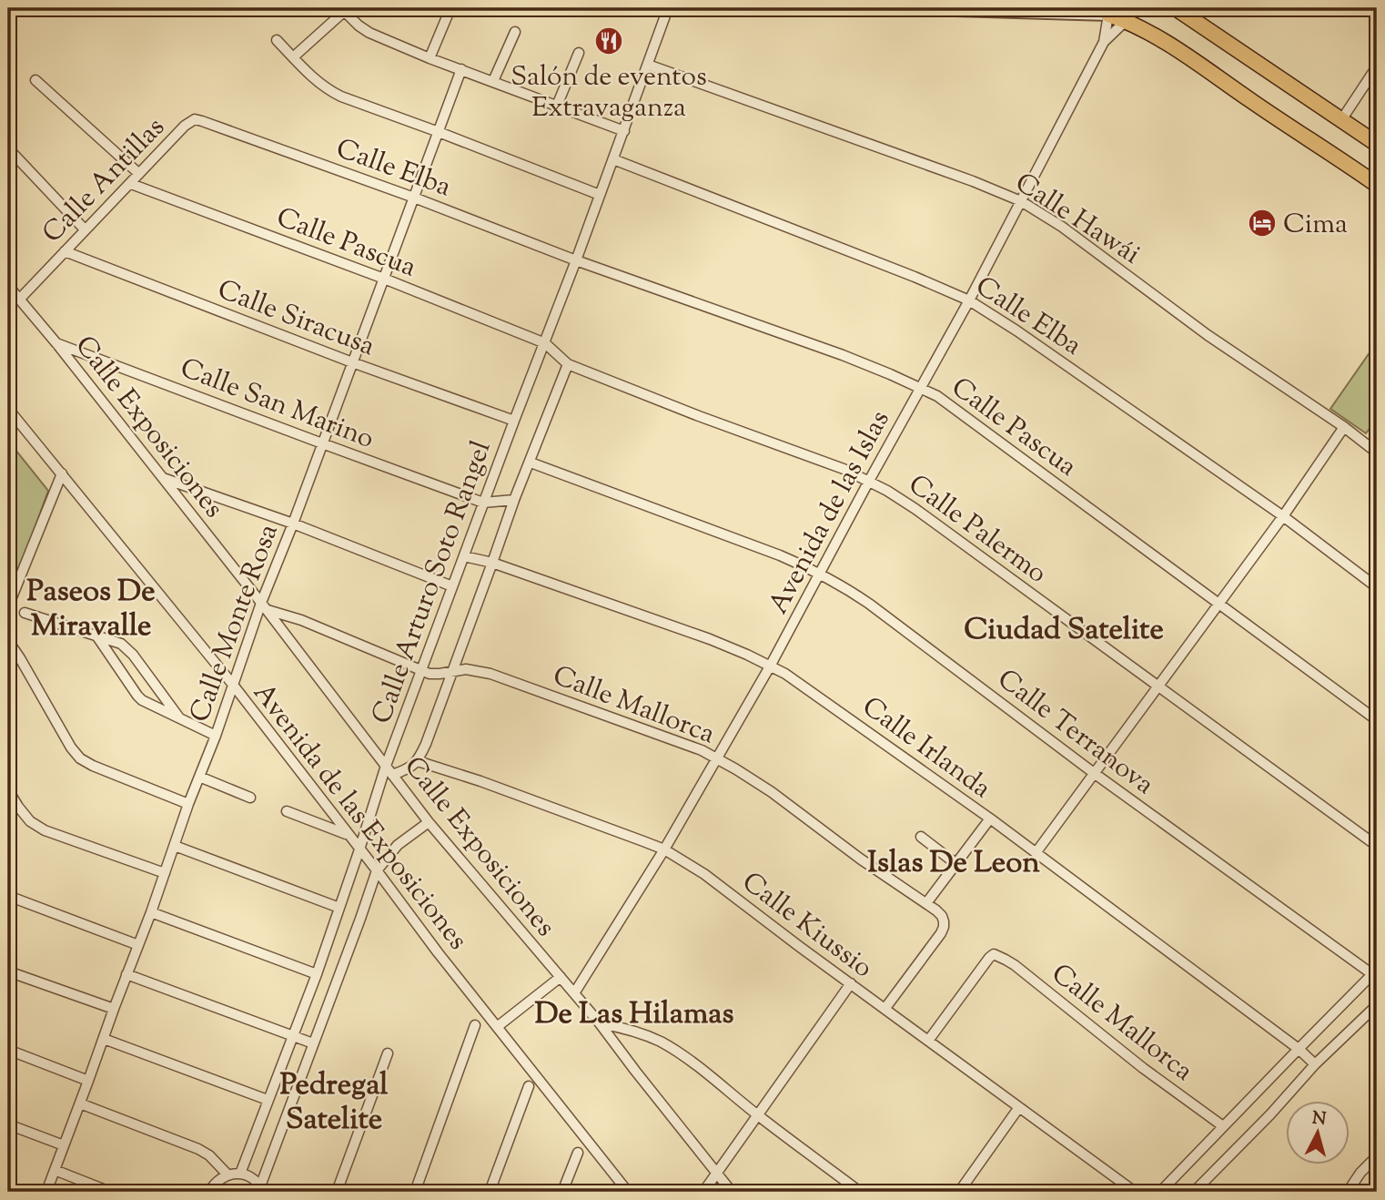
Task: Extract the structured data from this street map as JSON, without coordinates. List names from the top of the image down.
{
  "streets": {
    "street": [
      "Calle Elba",
      "Calle Antillas",
      "Calle Hawái",
      "Calle Pascua",
      "Calle Siracusa",
      "Calle San Marino",
      "Calle Exposiciones",
      "Avenida de las Islas",
      "Calle Palermo",
      "Calle Arturo Soto Rangel",
      "Calle Monte Rosa",
      "Calle Mallorca",
      "Calle Terranova",
      "Calle Irlanda",
      "Avenida de las Exposiciones",
      "Calle Kiussio"
    ]
  },
  "crossings": [
    ["Calle Elba", "Calle Antillas"],
    ["Calle Elba", "Calle Pascua"],
    ["Calle Elba", "Avenida de las Islas"],
    ["Calle Elba", "Calle Arturo Soto Rangel"],
    ["Calle Elba", "Calle Monte Rosa"],
    ["Calle Antillas", "Calle Pascua"],
    ["Calle Antillas", "Calle Siracusa"],
    ["Calle Antillas", "Calle Exposiciones"],
    ["Calle Hawái", "Avenida de las Islas"],
    ["Calle Hawái", "Calle Arturo Soto Rangel"],
    ["Calle Pascua", "Avenida de las Islas"],
    ["Calle Pascua", "Calle Palermo"],
    ["Calle Pascua", "Calle Arturo Soto Rangel"],
    ["Calle Pascua", "Calle Monte Rosa"],
    ["Calle Siracusa", "Calle Arturo Soto Rangel"],
    ["Calle Siracusa", "Calle Monte Rosa"],
    ["Calle San Marino", "Calle Exposiciones"],
    ["Calle San Marino", "Calle Arturo Soto Rangel"],
    ["Calle San Marino", "Calle Monte Rosa"],
    ["Calle Exposiciones", "Avenida de las Islas"],
    ["Calle Exposiciones", "Calle Arturo Soto Rangel"],
    ["Calle Exposiciones", "Calle Monte Rosa"],
    ["Calle Exposiciones", "Calle Mallorca"],
    ["Avenida de las Islas", "Calle Palermo"],
    ["Avenida de las Islas", "Calle Mallorca"],
    ["Avenida de las Islas", "Calle Terranova"],
    ["Avenida de las Islas", "Calle Irlanda"],
    ["Avenida de las Islas", "Calle Kiussio"],
    ["Calle Palermo", "Calle Arturo Soto Rangel"],
    ["Calle Arturo Soto Rangel", "Calle Mallorca"],
    ["Calle Arturo Soto Rangel", "Calle Irlanda"],
    ["Calle Arturo Soto Rangel", "Avenida de las Exposiciones"],
    ["Calle Monte Rosa", "Calle Mallorca"],
    ["Calle Monte Rosa", "Avenida de las Exposiciones"],
    ["Calle Mallorca", "Calle Kiussio"]
  ],
  "districts": [
    "Paseos De Miravalle",
    "Ciudad Satelite",
    "Islas De Leon",
    "De Las Hilamas",
    "Pedregal Satelite"
  ],
  "places": {
    "restaurant": ["Salón de eventos Extravaganza"],
    "hotel": ["Cima"]
  },
  "north": "top"
}
